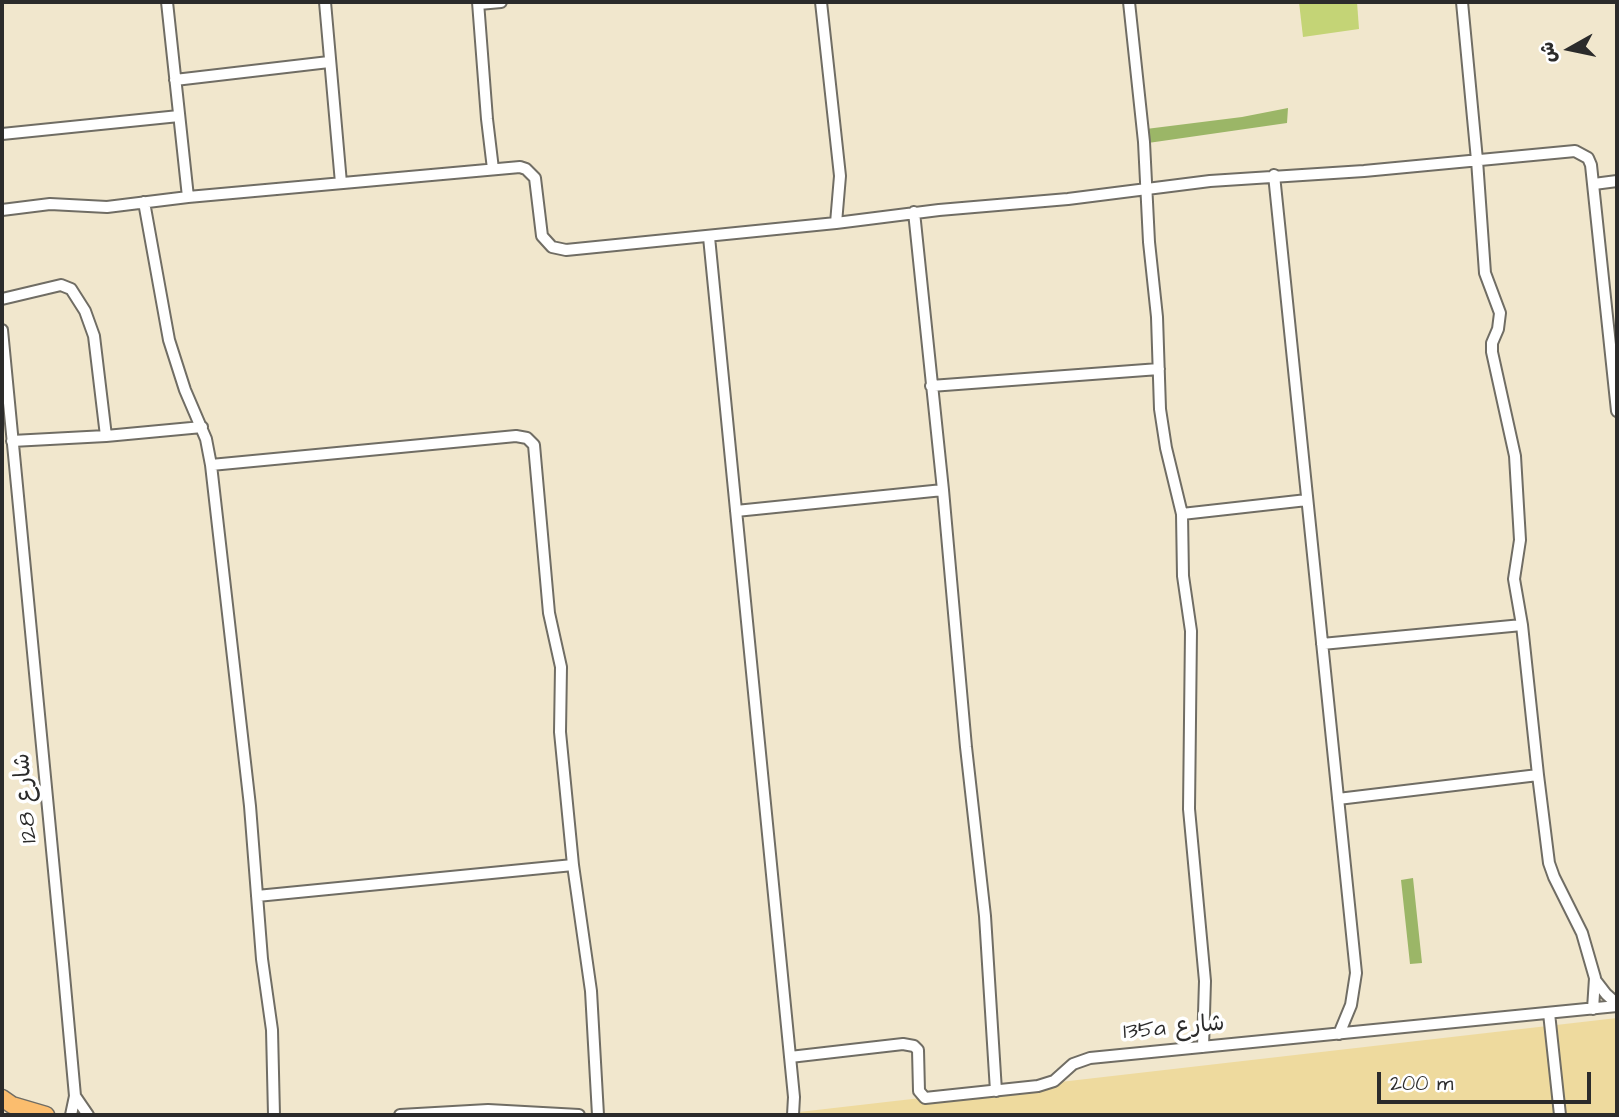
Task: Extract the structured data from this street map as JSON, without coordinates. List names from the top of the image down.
{
  "streets": {
    "street": ["شارع 128", "135a شارع"]
  },
  "scale_bar": "200 m",
  "north": "left"
}
